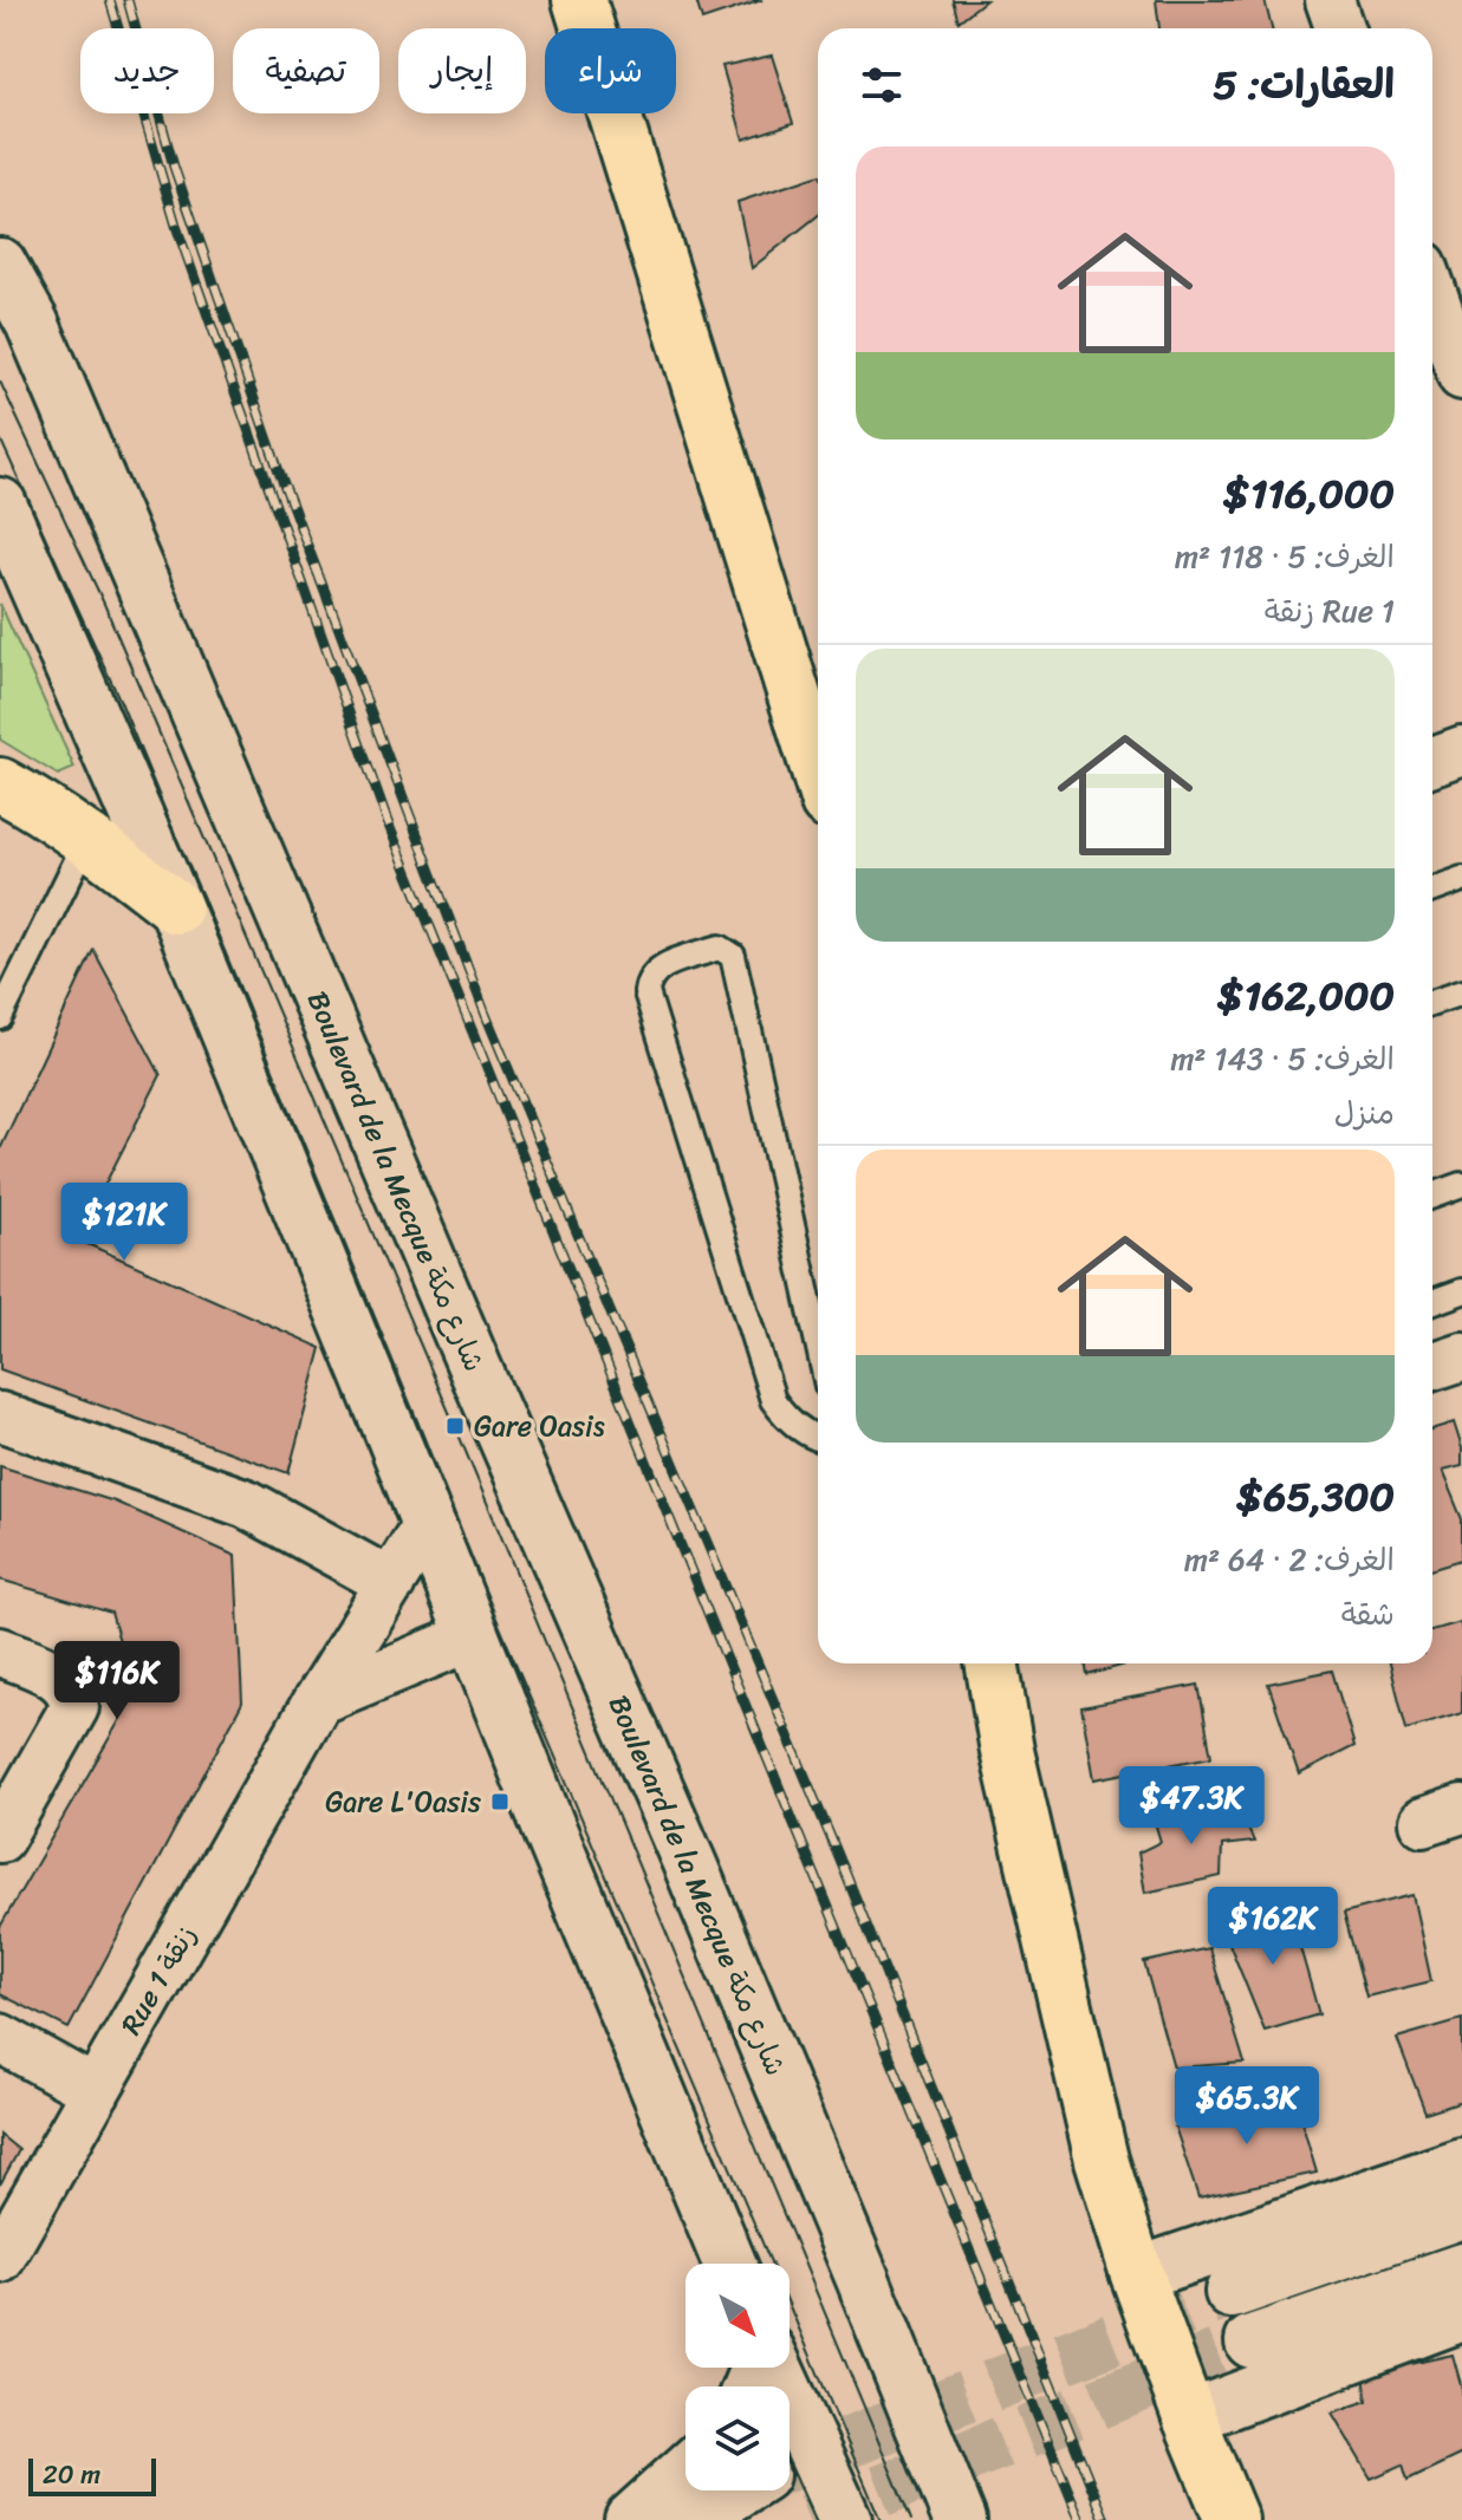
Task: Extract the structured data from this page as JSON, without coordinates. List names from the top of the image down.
{
  "streets": {
    "main road": ["Boulevard de la Mecque شارع مكة"],
    "street": ["Rue 1 زنقة"]
  },
  "places": {
    "transit": ["Gare Oasis", "Gare L'Oasis"]
  },
  "scale_bar": "20 m",
  "north": "bottom right",
  "page": {
    "chip": [
      "شراء",
      "إيجار",
      "تصفية",
      "جديد"
    ],
    "heading": "العقارات: 5",
    "list": [
      {
        "name": "$116,000",
        "note": "الغرف: 5 · 118 m² · Rue 1 زنقة"
      },
      {
        "name": "$162,000",
        "note": "الغرف: 5 · 143 m² · منزل"
      },
      {
        "name": "$65,300",
        "note": "الغرف: 2 · 64 m² · شقة"
      }
    ],
    "price": [
      "$121K",
      "$116K",
      "$47.3K",
      "$162K",
      "$65.3K"
    ],
    "scale": "20 m"
  }
}
